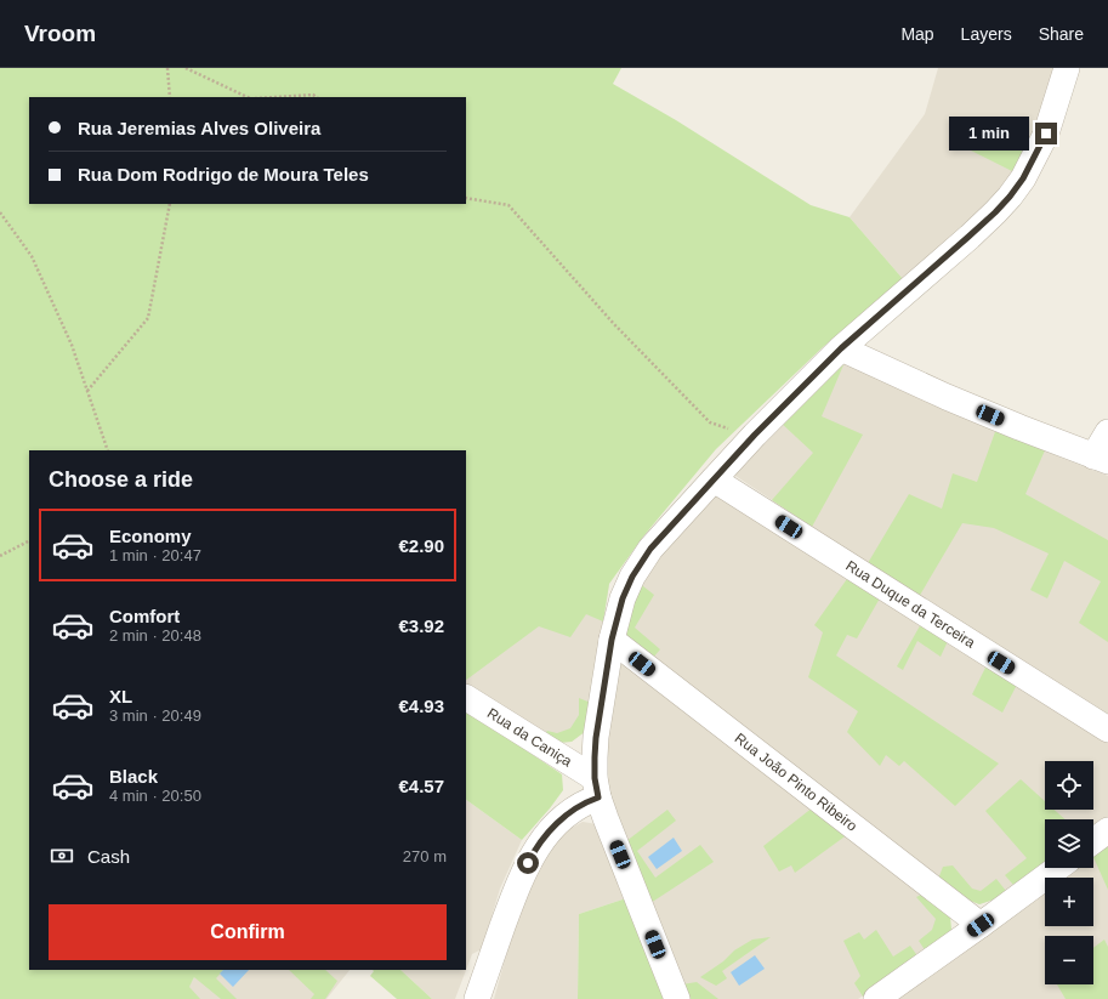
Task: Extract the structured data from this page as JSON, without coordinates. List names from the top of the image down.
{
  "streets": {
    "street": ["Rua Duque da Terceira", "Rua da Caniça", "Rua João Pinto Ribeiro"]
  },
  "page": {
    "header": "Vroom",
    "nav": ["Map", "Layers", "Share"],
    "banner": ["Rua Jeremias Alves Oliveira", "Rua Dom Rodrigo de Moura Teles"],
    "bubble": "1 min",
    "heading": "Choose a ride",
    "list": [
      {
        "name": "Economy",
        "note": "1 min · 20:47",
        "value": "€2.90"
      },
      {
        "name": "Comfort",
        "note": "2 min · 20:48",
        "value": "€3.92"
      },
      {
        "name": "XL",
        "note": "3 min · 20:49",
        "value": "€4.93"
      },
      {
        "name": "Black",
        "note": "4 min · 20:50",
        "value": "€4.57"
      }
    ],
    "map_buttons": ["+", "−"],
    "pay": ["Cash", "270 m"],
    "buttons": "Confirm"
  }
}
